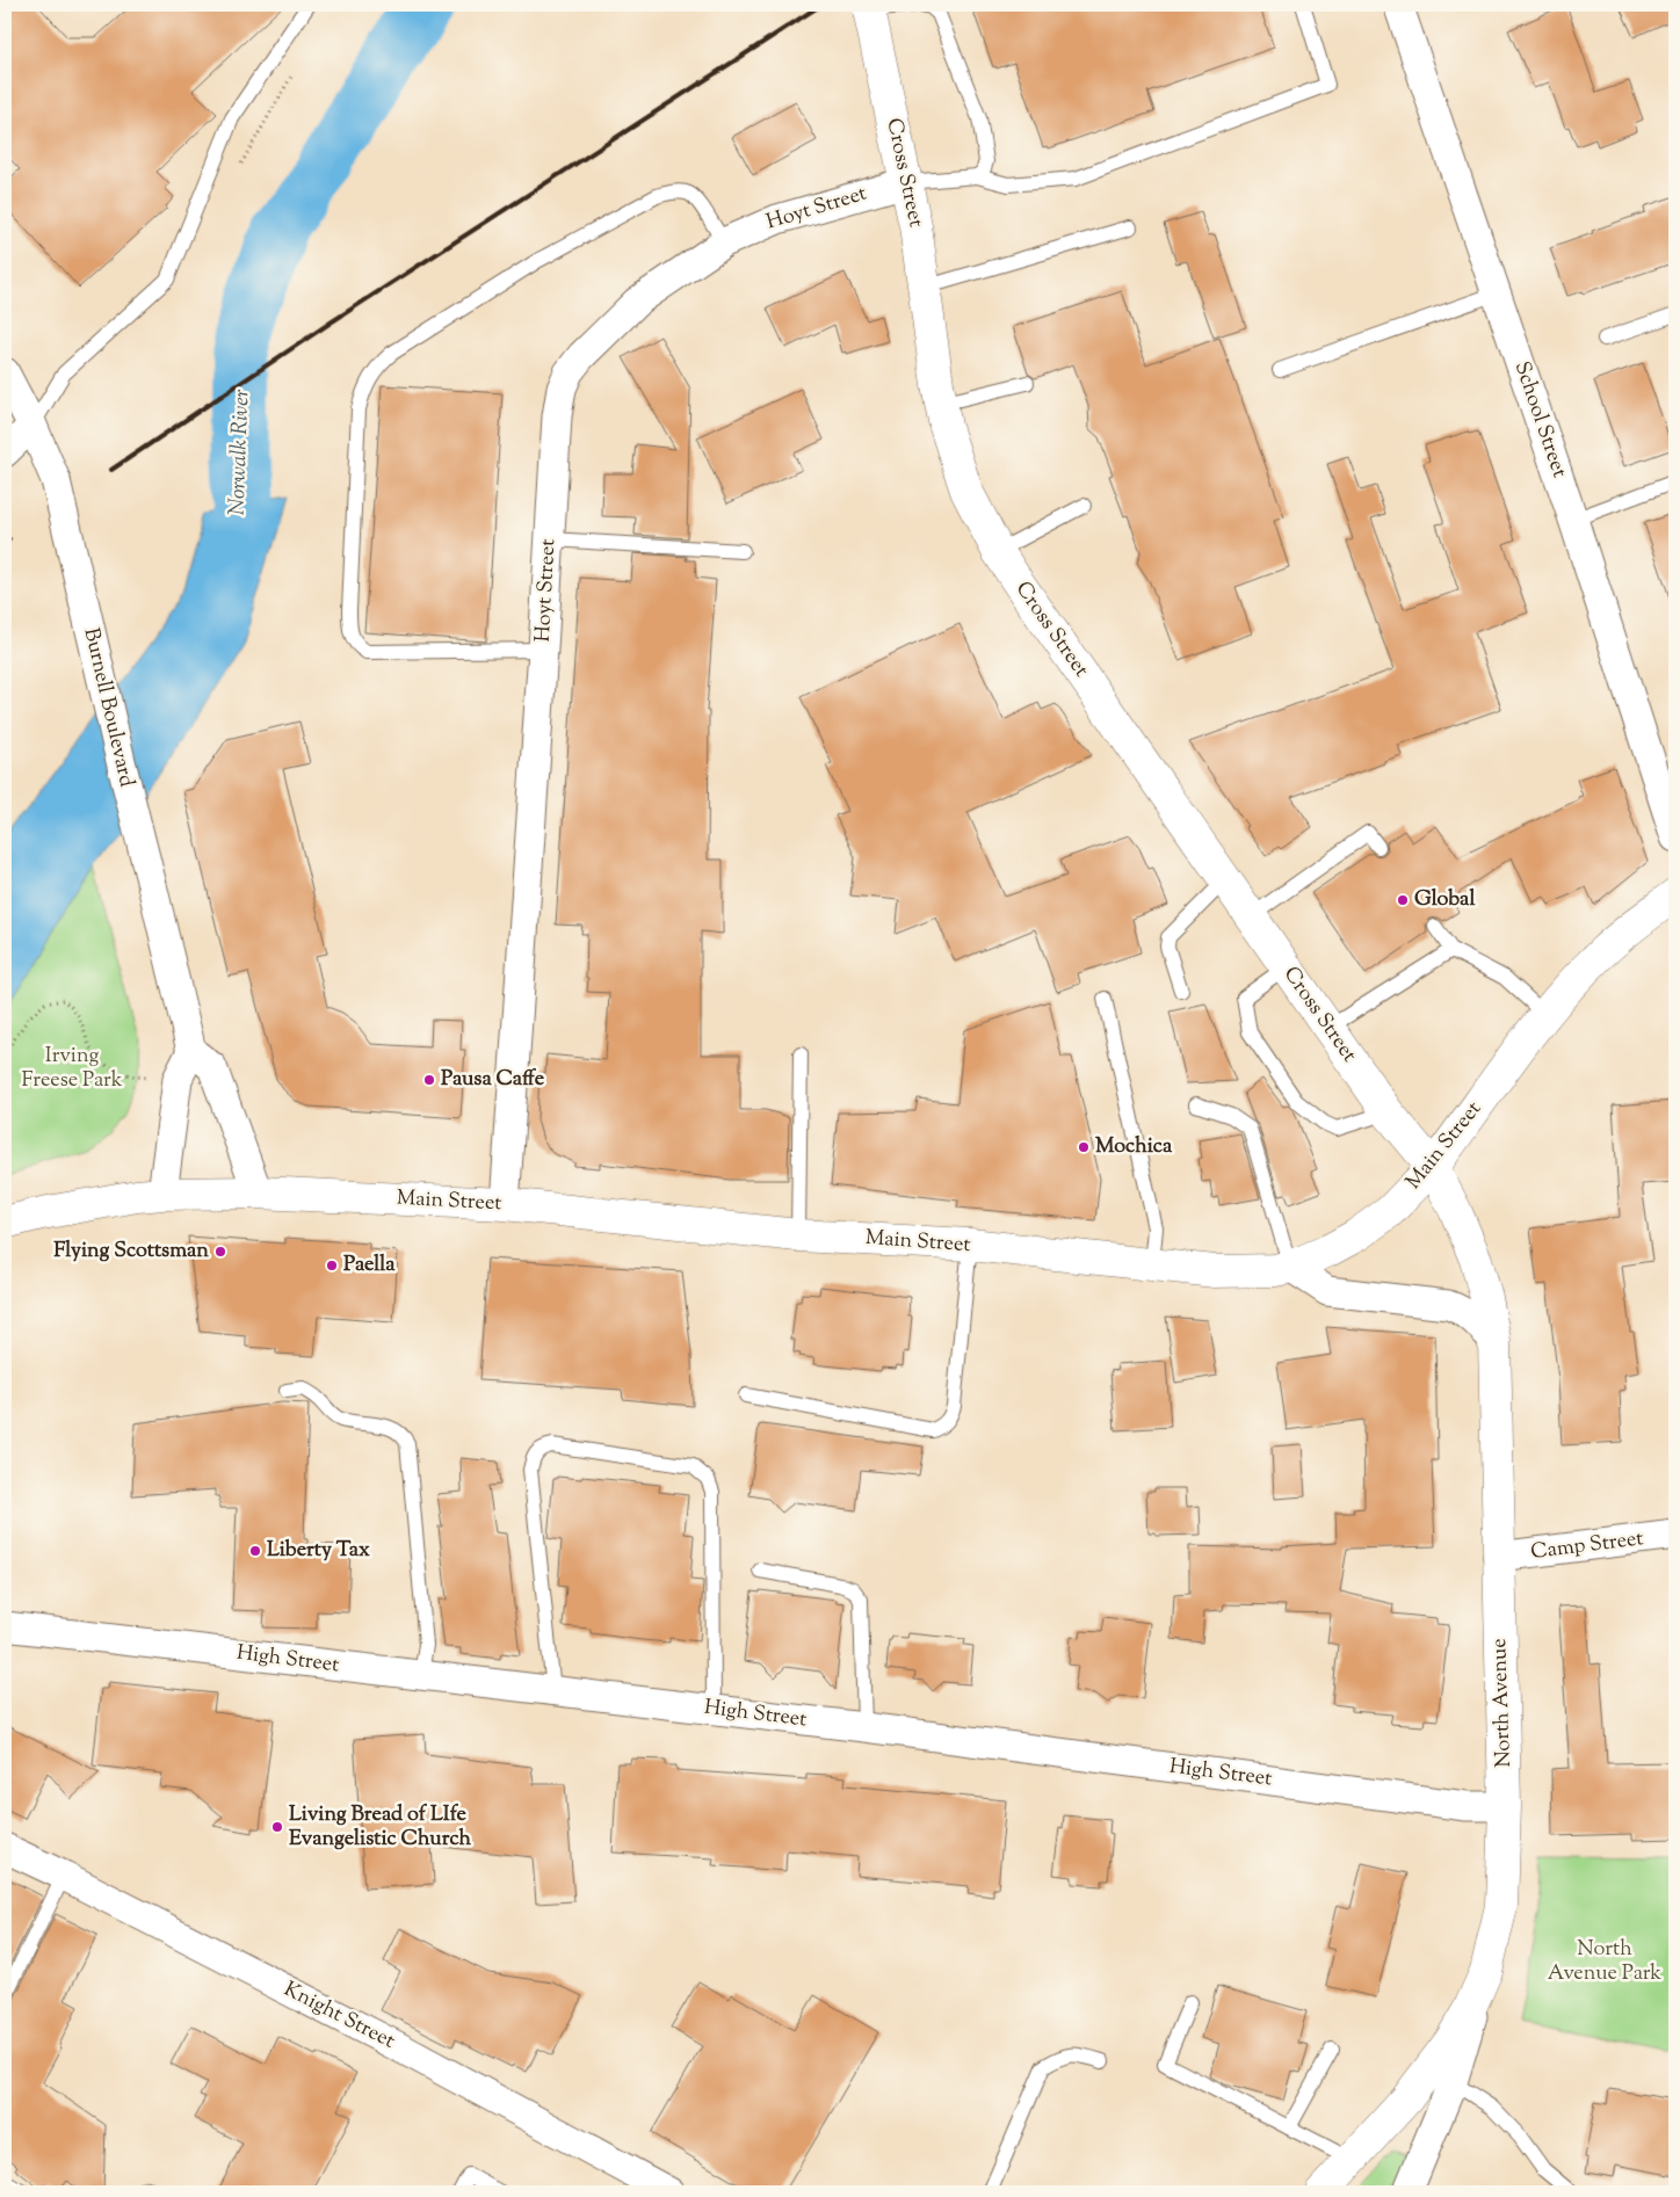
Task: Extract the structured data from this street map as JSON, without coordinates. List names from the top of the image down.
{
  "streets": {
    "main road": ["Cross Street", "Main Street", "North Avenue"],
    "street": [
      "Hoyt Street",
      "School Street",
      "Burnell Boulevard",
      "Camp Street",
      "High Street",
      "Knight Street"
    ]
  },
  "crossings": [
    ["Cross Street", "Hoyt Street"],
    ["Cross Street", "Main Street"],
    ["Cross Street", "North Avenue"],
    ["Hoyt Street", "Main Street"],
    ["Main Street", "North Avenue"],
    ["Camp Street", "North Avenue"],
    ["High Street", "North Avenue"]
  ],
  "water": ["Norwalk River"],
  "parks": ["Irving Freese Park", "North Avenue Park"],
  "places": [
    "Global",
    "Pausa Caffe",
    "Mochica",
    "Flying Scottsman",
    "Paella",
    "Liberty Tax",
    "Living Bread of LIfe Evangelistic Church"
  ]
}
